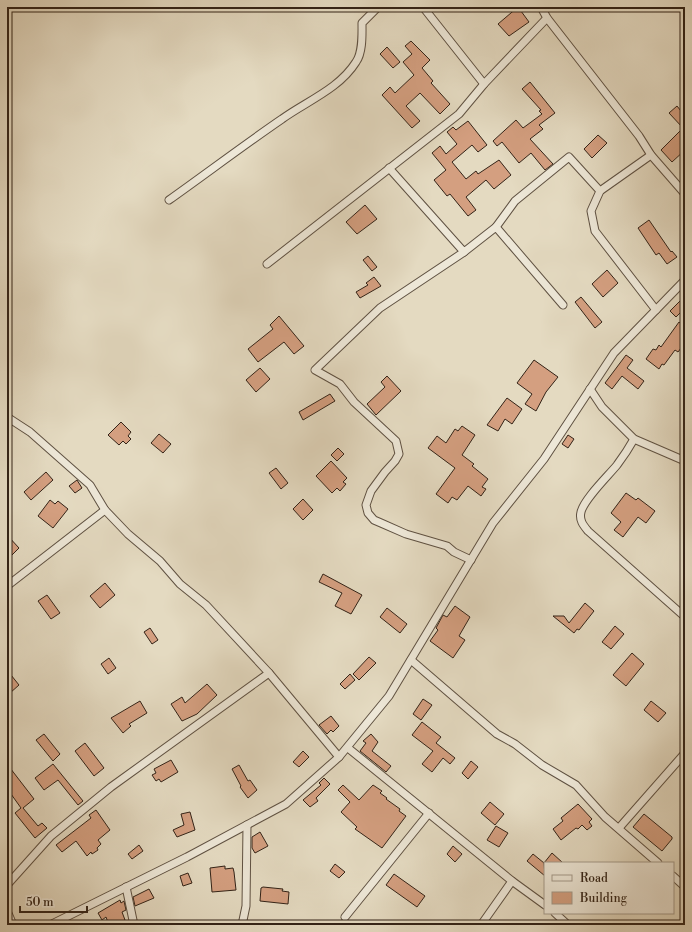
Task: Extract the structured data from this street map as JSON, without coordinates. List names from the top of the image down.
{
  "legend": ["Road", "Building"],
  "scale_bar": "50 m"
}
